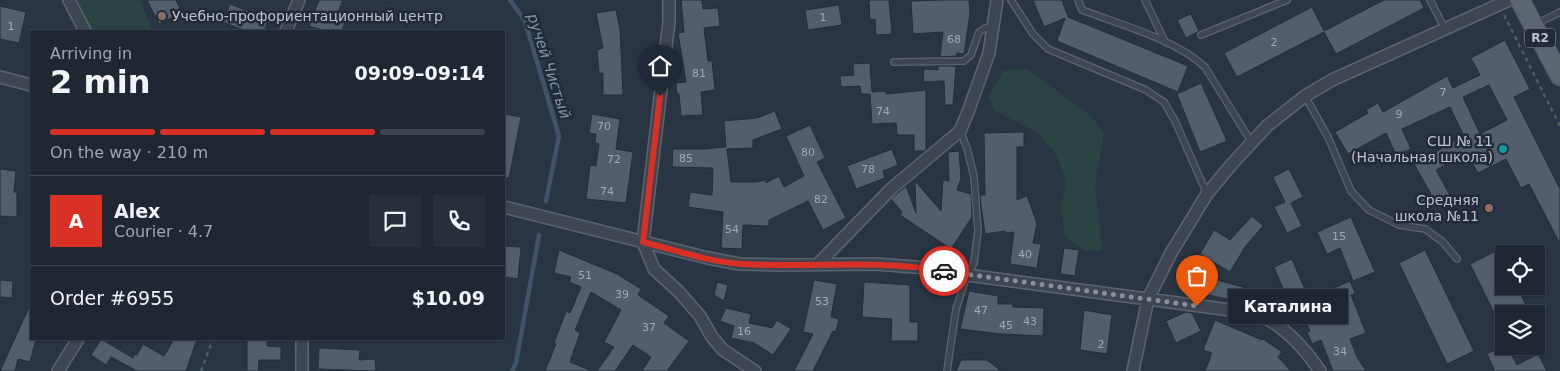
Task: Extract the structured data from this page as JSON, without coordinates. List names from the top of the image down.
{
  "streets": {
    "main road": ["R2"]
  },
  "water": ["ручей Чистый"],
  "places": [
    "Учебно-профориентационный центр",
    "СШ № 11 (Начальная школа)",
    "Средняя школа №11",
    "Каталина"
  ],
  "house_numbers": [
    "1",
    "1",
    "68",
    "2",
    "81",
    "7",
    "74",
    "9",
    "70",
    "80",
    "85",
    "72",
    "78",
    "74",
    "82",
    "54",
    "15",
    "40",
    "51",
    "39",
    "53",
    "47",
    "43",
    "45",
    "37",
    "16",
    "2",
    "34"
  ],
  "page": {
    "heading": ["2 min", "Arriving in", "09:09–09:14"],
    "panel": [
      "Alex",
      "Courier · 4.7",
      "Order #6955",
      "$10.09"
    ],
    "bar": "On the way · 210 m",
    "round": "A",
    "bubble": "Каталина"
  }
}
